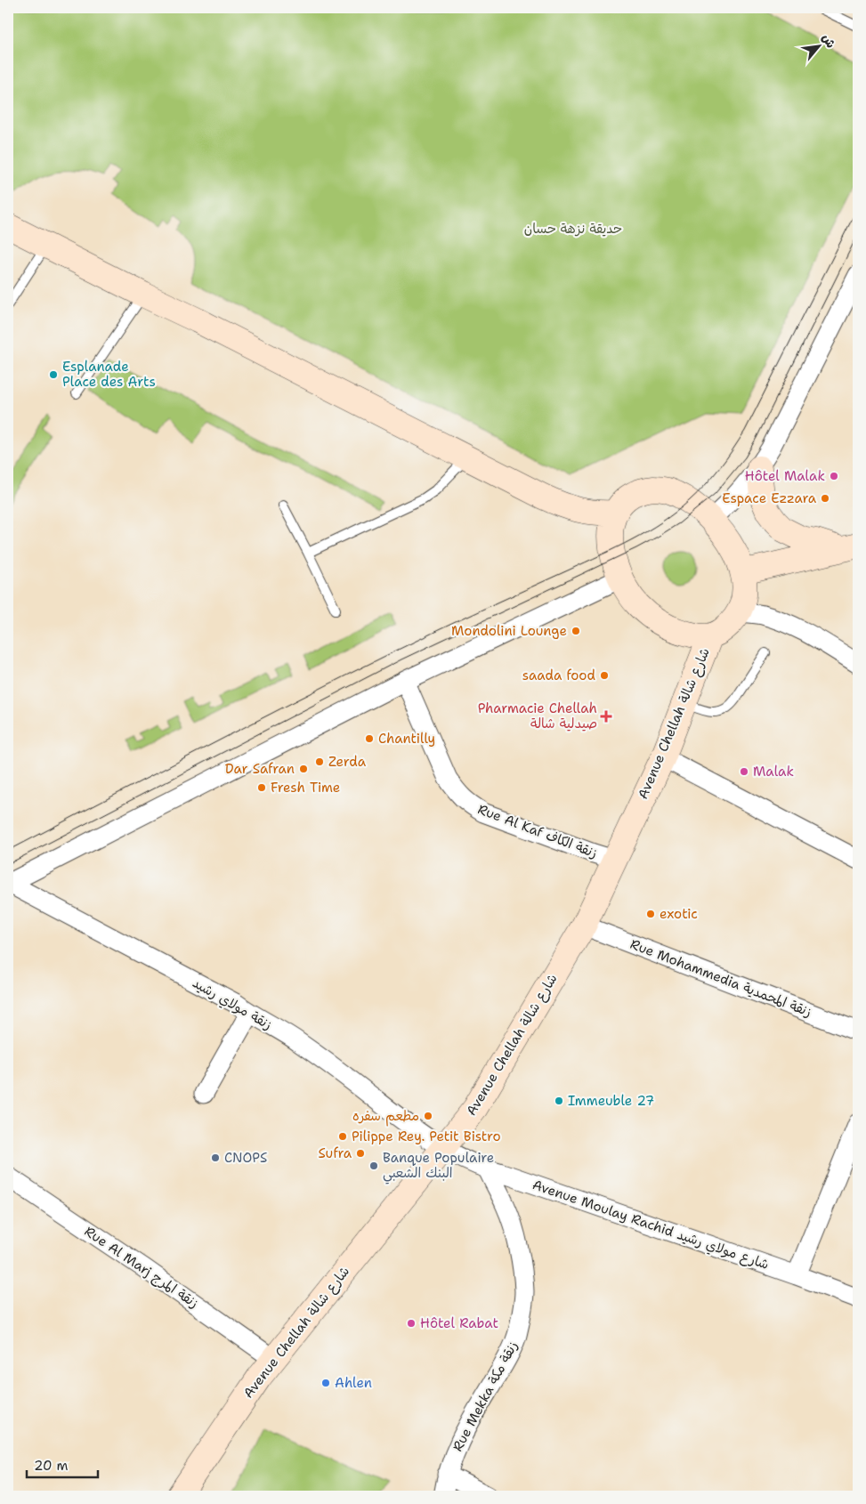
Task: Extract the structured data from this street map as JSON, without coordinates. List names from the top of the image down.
{
  "streets": {
    "street": [
      "Avenue Chellah شارع شالة",
      "Rue Al Kaf زنقة الكاف",
      "Rue Mohammedia زنقة المحمدية",
      "زنقة مولاي رشيد",
      "Avenue Moulay Rachid شارع مولاي رشيد",
      "Rue Al Marj زنقة المرج",
      "Rue Mekka زنقة مكة"
    ]
  },
  "crossings": [
    ["Avenue Chellah شارع شالة", "Rue Al Kaf زنقة الكاف"],
    ["Avenue Chellah شارع شالة", "Rue Mohammedia زنقة المحمدية"],
    ["Avenue Chellah شارع شالة", "زنقة مولاي رشيد"],
    ["Avenue Chellah شارع شالة", "Avenue Moulay Rachid شارع مولاي رشيد"],
    ["Avenue Chellah شارع شالة", "Rue Al Marj زنقة المرج"],
    ["زنقة مولاي رشيد", "Avenue Moulay Rachid شارع مولاي رشيد"],
    ["Avenue Moulay Rachid شارع مولاي رشيد", "Rue Mekka زنقة مكة"]
  ],
  "parks": ["حديقة نزهة حسان"],
  "places": {
    "other": [
      "Esplanade Place des Arts",
      "Hôtel Malak",
      "Espace Ezzara",
      "Mondolini Lounge",
      "saada food",
      "Chantilly",
      "Zerda",
      "Dar Safran",
      "Malak",
      "Fresh Time",
      "exotic",
      "Immeuble 27",
      "مطعم سفره",
      "Pilippe Rey. Petit Bistro",
      "Sufra",
      "CNOPS",
      "Banque Populaire البنك الشعبي",
      "Hôtel Rabat",
      "Ahlen"
    ],
    "health": ["Pharmacie Chellah صيدلية شالة"]
  },
  "scale_bar": "20 m",
  "north": "top right"
}
